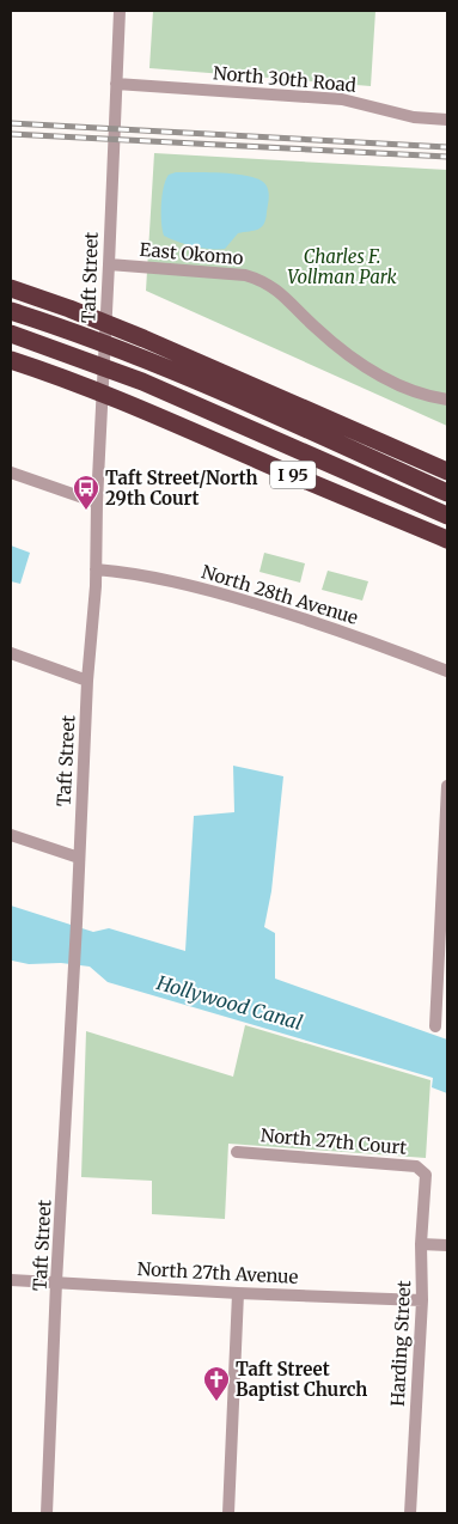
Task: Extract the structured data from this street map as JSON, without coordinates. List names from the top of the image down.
{
  "streets": {
    "highway": ["I 95"],
    "street": [
      "North 30th Road",
      "East Okomo",
      "Taft Street",
      "North 28th Avenue",
      "North 27th Court",
      "North 27th Avenue",
      "Harding Street"
    ]
  },
  "crossings": [
    ["North 30th Road", "Taft Street"],
    ["East Okomo", "Taft Street"],
    ["Taft Street", "North 28th Avenue"],
    ["Taft Street", "North 27th Avenue"],
    ["North 27th Court", "Harding Street"],
    ["North 27th Avenue", "Harding Street"]
  ],
  "water": ["Hollywood Canal"],
  "parks": ["Charles F. Vollman Park"],
  "places": {
    "bus stop": ["Taft Street/North 29th Court"],
    "church": ["Taft Street Baptist Church"]
  }
}
